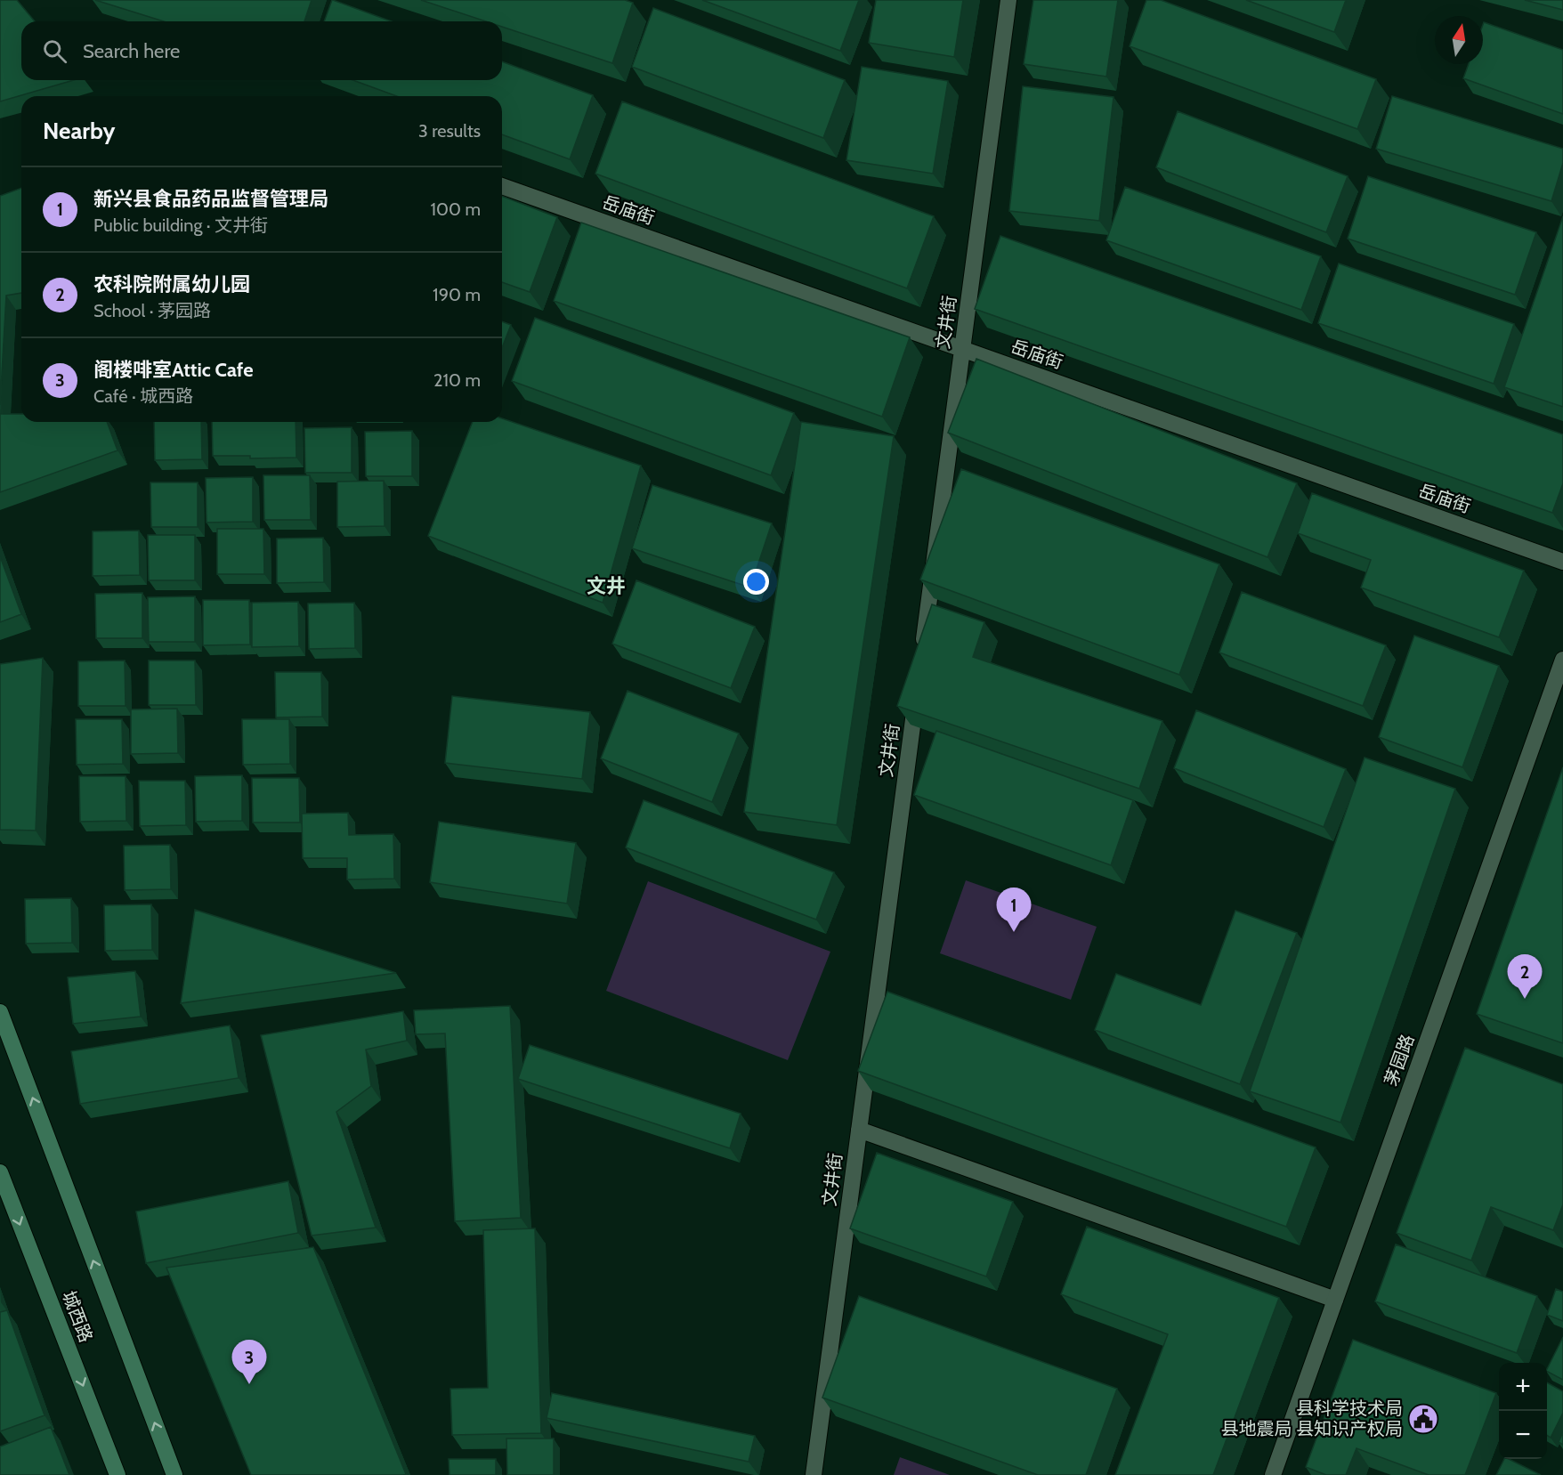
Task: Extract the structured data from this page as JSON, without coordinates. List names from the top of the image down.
{
  "streets": {
    "main road": ["城西路"],
    "street": ["岳庙街", "文井街", "茅园路"]
  },
  "crossings": [
    ["岳庙街", "文井街"]
  ],
  "districts": ["文井"],
  "places": {
    "public building": ["县科学技术局 县地震局 县知识产权局"]
  },
  "north": "top",
  "page": {
    "search": "Search here",
    "heading": ["Nearby", "3 results"],
    "list": [
      {
        "mark": "1",
        "name": "新兴县食品药品监督管理局",
        "note": "Public building · 文井街",
        "value": "100 m"
      },
      {
        "mark": "2",
        "name": "农科院附属幼儿园",
        "note": "School · 茅园路",
        "value": "190 m"
      },
      {
        "mark": "3",
        "name": "阁楼啡室Attic Cafe",
        "note": "Café · 城西路",
        "value": "210 m"
      }
    ],
    "pins": ["1", "2", "3"],
    "map_buttons": ["+", "−"]
  }
}
